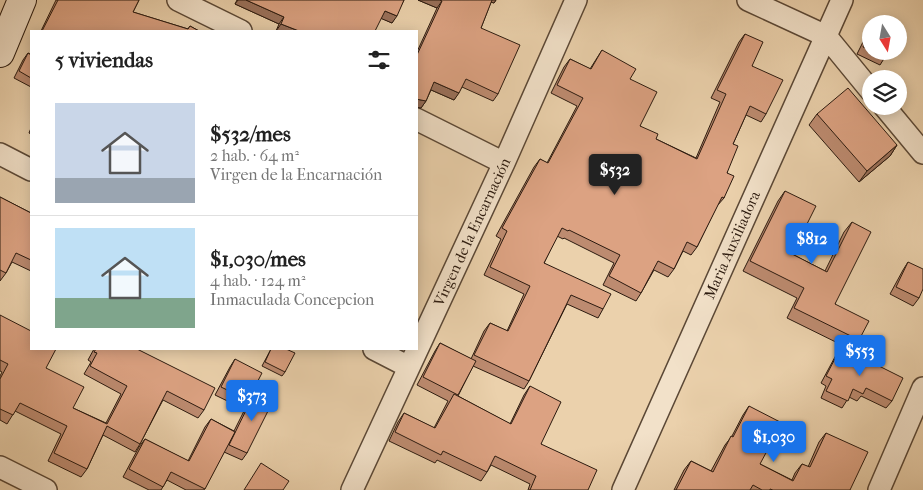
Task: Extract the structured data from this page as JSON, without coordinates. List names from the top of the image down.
{
  "streets": {
    "street": ["Virgen de la Encarnación", "Maria Auxiliadora"]
  },
  "north": "bottom",
  "page": {
    "heading": "5 viviendas",
    "list": [
      {
        "name": "$532/mes",
        "note": "2 hab. · 64 m² · Virgen de la Encarnación"
      },
      {
        "name": "$1,030/mes",
        "note": "4 hab. · 124 m² · Inmaculada Concepcion"
      }
    ],
    "price": [
      "$532",
      "$812",
      "$553",
      "$373",
      "$1,030"
    ]
  }
}
